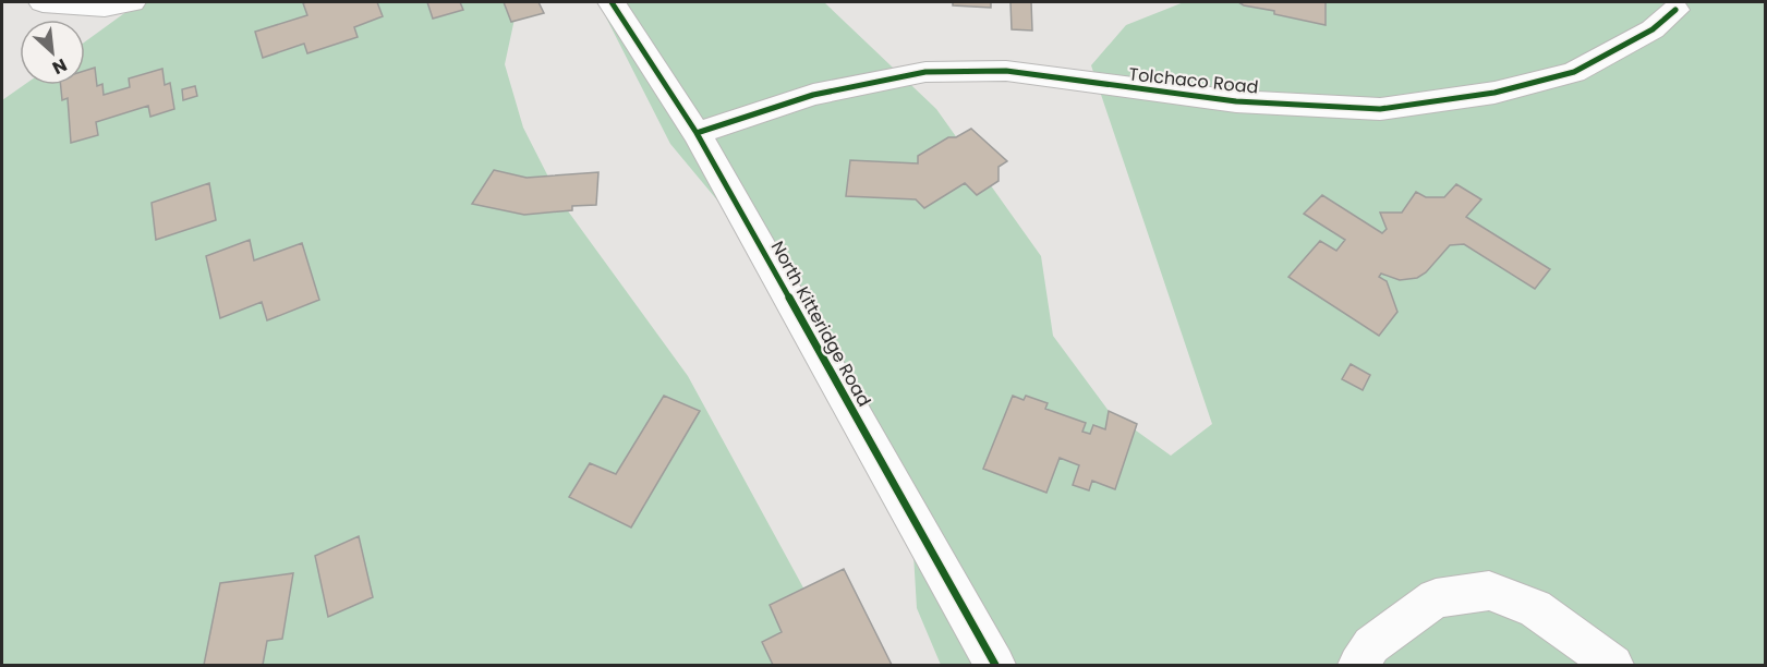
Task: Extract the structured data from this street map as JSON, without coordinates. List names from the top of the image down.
{
  "streets": {
    "street": ["Tolchaco Road", "North Kitteridge Road"]
  },
  "crossings": [
    ["Tolchaco Road", "North Kitteridge Road"]
  ],
  "north": "bottom right"
}
